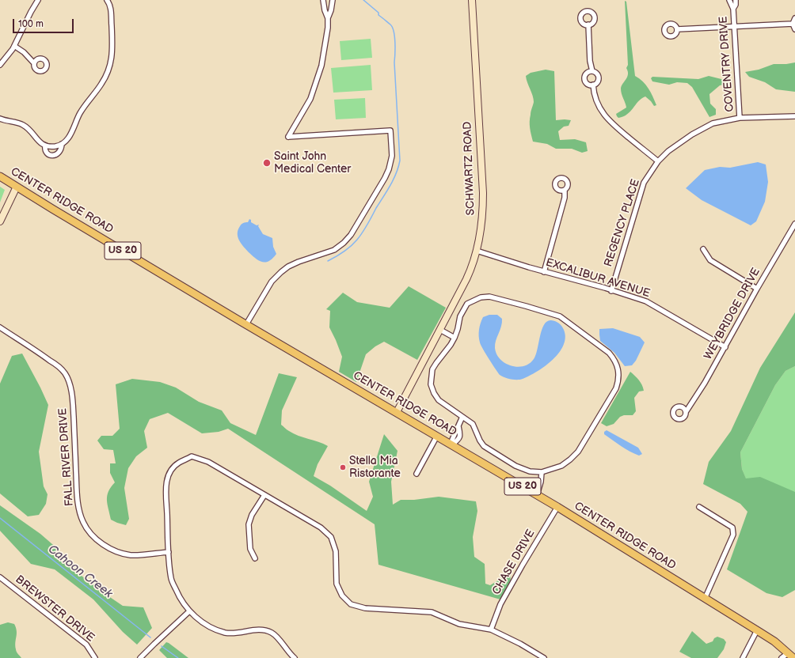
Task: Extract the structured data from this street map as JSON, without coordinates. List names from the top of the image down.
{
  "streets": {
    "main road": ["CENTER RIDGE ROAD", "US 20"],
    "street": [
      "COVENTRY DRIVE",
      "SCHWARTZ ROAD",
      "REGENCY PLACE",
      "EXCALIBUR AVENUE",
      "WEYBRIDGE DRIVE",
      "FALL RIVER DRIVE",
      "CHASE DRIVE",
      "BREWSTER DRIVE"
    ]
  },
  "crossings": [
    ["COVENTRY DRIVE", "REGENCY PLACE"],
    ["SCHWARTZ ROAD", "CENTER RIDGE ROAD"],
    ["SCHWARTZ ROAD", "EXCALIBUR AVENUE"],
    ["CENTER RIDGE ROAD", "CHASE DRIVE"],
    ["REGENCY PLACE", "EXCALIBUR AVENUE"],
    ["EXCALIBUR AVENUE", "WEYBRIDGE DRIVE"]
  ],
  "water": ["Cahoon Creek"],
  "places": ["Saint John Medical Center", "Stella Mia Ristorante"],
  "scale_bar": "100 m"
}
